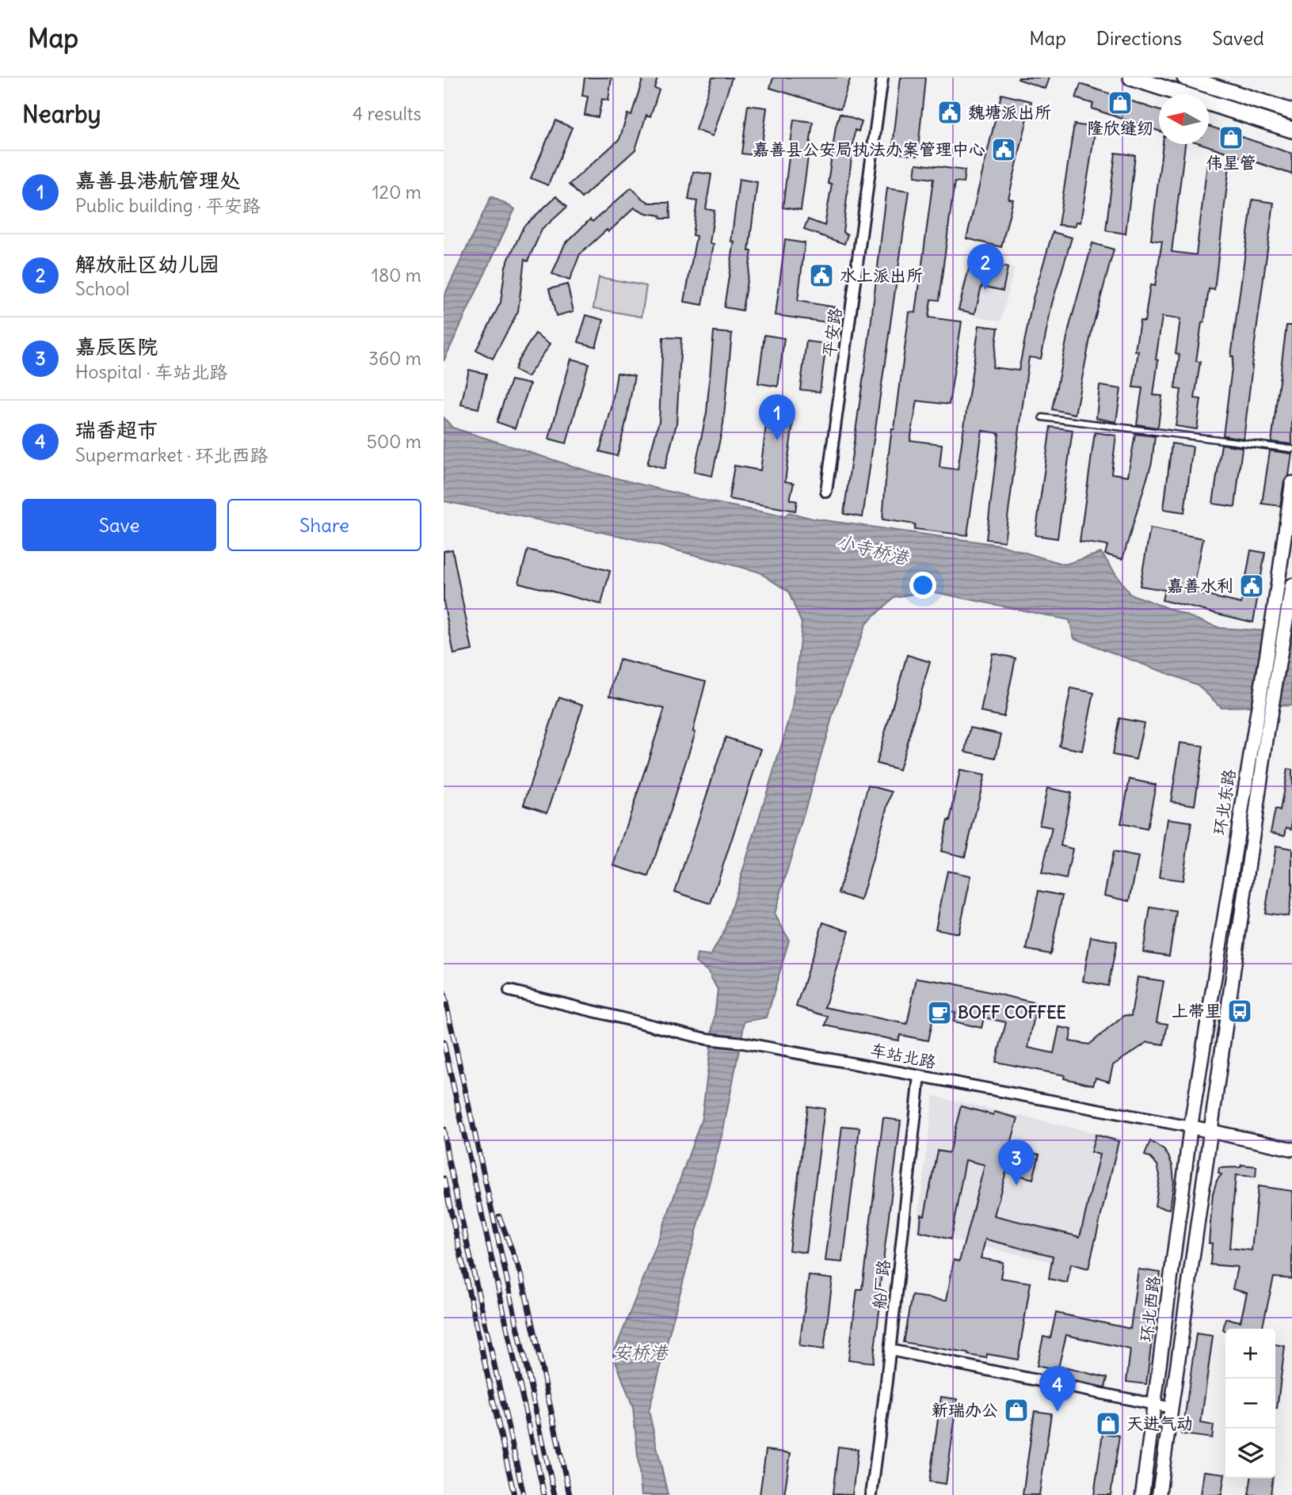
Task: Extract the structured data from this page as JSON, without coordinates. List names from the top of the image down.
{
  "streets": {
    "street": [
      "平安路",
      "环北东路",
      "车站北路",
      "船厂路",
      "环北西路"
    ]
  },
  "crossings": [
    ["环北东路", "车站北路"],
    ["环北东路", "环北西路"],
    ["车站北路", "船厂路"],
    ["车站北路", "环北西路"]
  ],
  "water": ["小寺桥港", "安桥港"],
  "places": {
    "shop": [
      "隆欣缝纫",
      "伟星管",
      "新瑞办公",
      "天进气动"
    ],
    "public building": [
      "魏塘派出所",
      "嘉善县公安局执法办案管理中心",
      "水上派出所",
      "嘉善水利"
    ],
    "bus stop": ["上带里"],
    "cafe": ["BOFF COFFEE"]
  },
  "north": "left",
  "page": {
    "header": "Map",
    "nav": ["Map", "Directions", "Saved"],
    "heading": ["Nearby", "4 results"],
    "list": [
      {
        "mark": "1",
        "name": "嘉善县港航管理处",
        "note": "Public building · 平安路",
        "value": "120 m"
      },
      {
        "mark": "2",
        "name": "解放社区幼儿园",
        "note": "School",
        "value": "180 m"
      },
      {
        "mark": "3",
        "name": "嘉辰医院",
        "note": "Hospital · 车站北路",
        "value": "360 m"
      },
      {
        "mark": "4",
        "name": "瑞香超市",
        "note": "Supermarket · 环北西路",
        "value": "500 m"
      }
    ],
    "pins": [
      "2",
      "1",
      "3",
      "4"
    ],
    "buttons": ["Save", "Share"],
    "map_buttons": ["+", "−"]
  }
}
